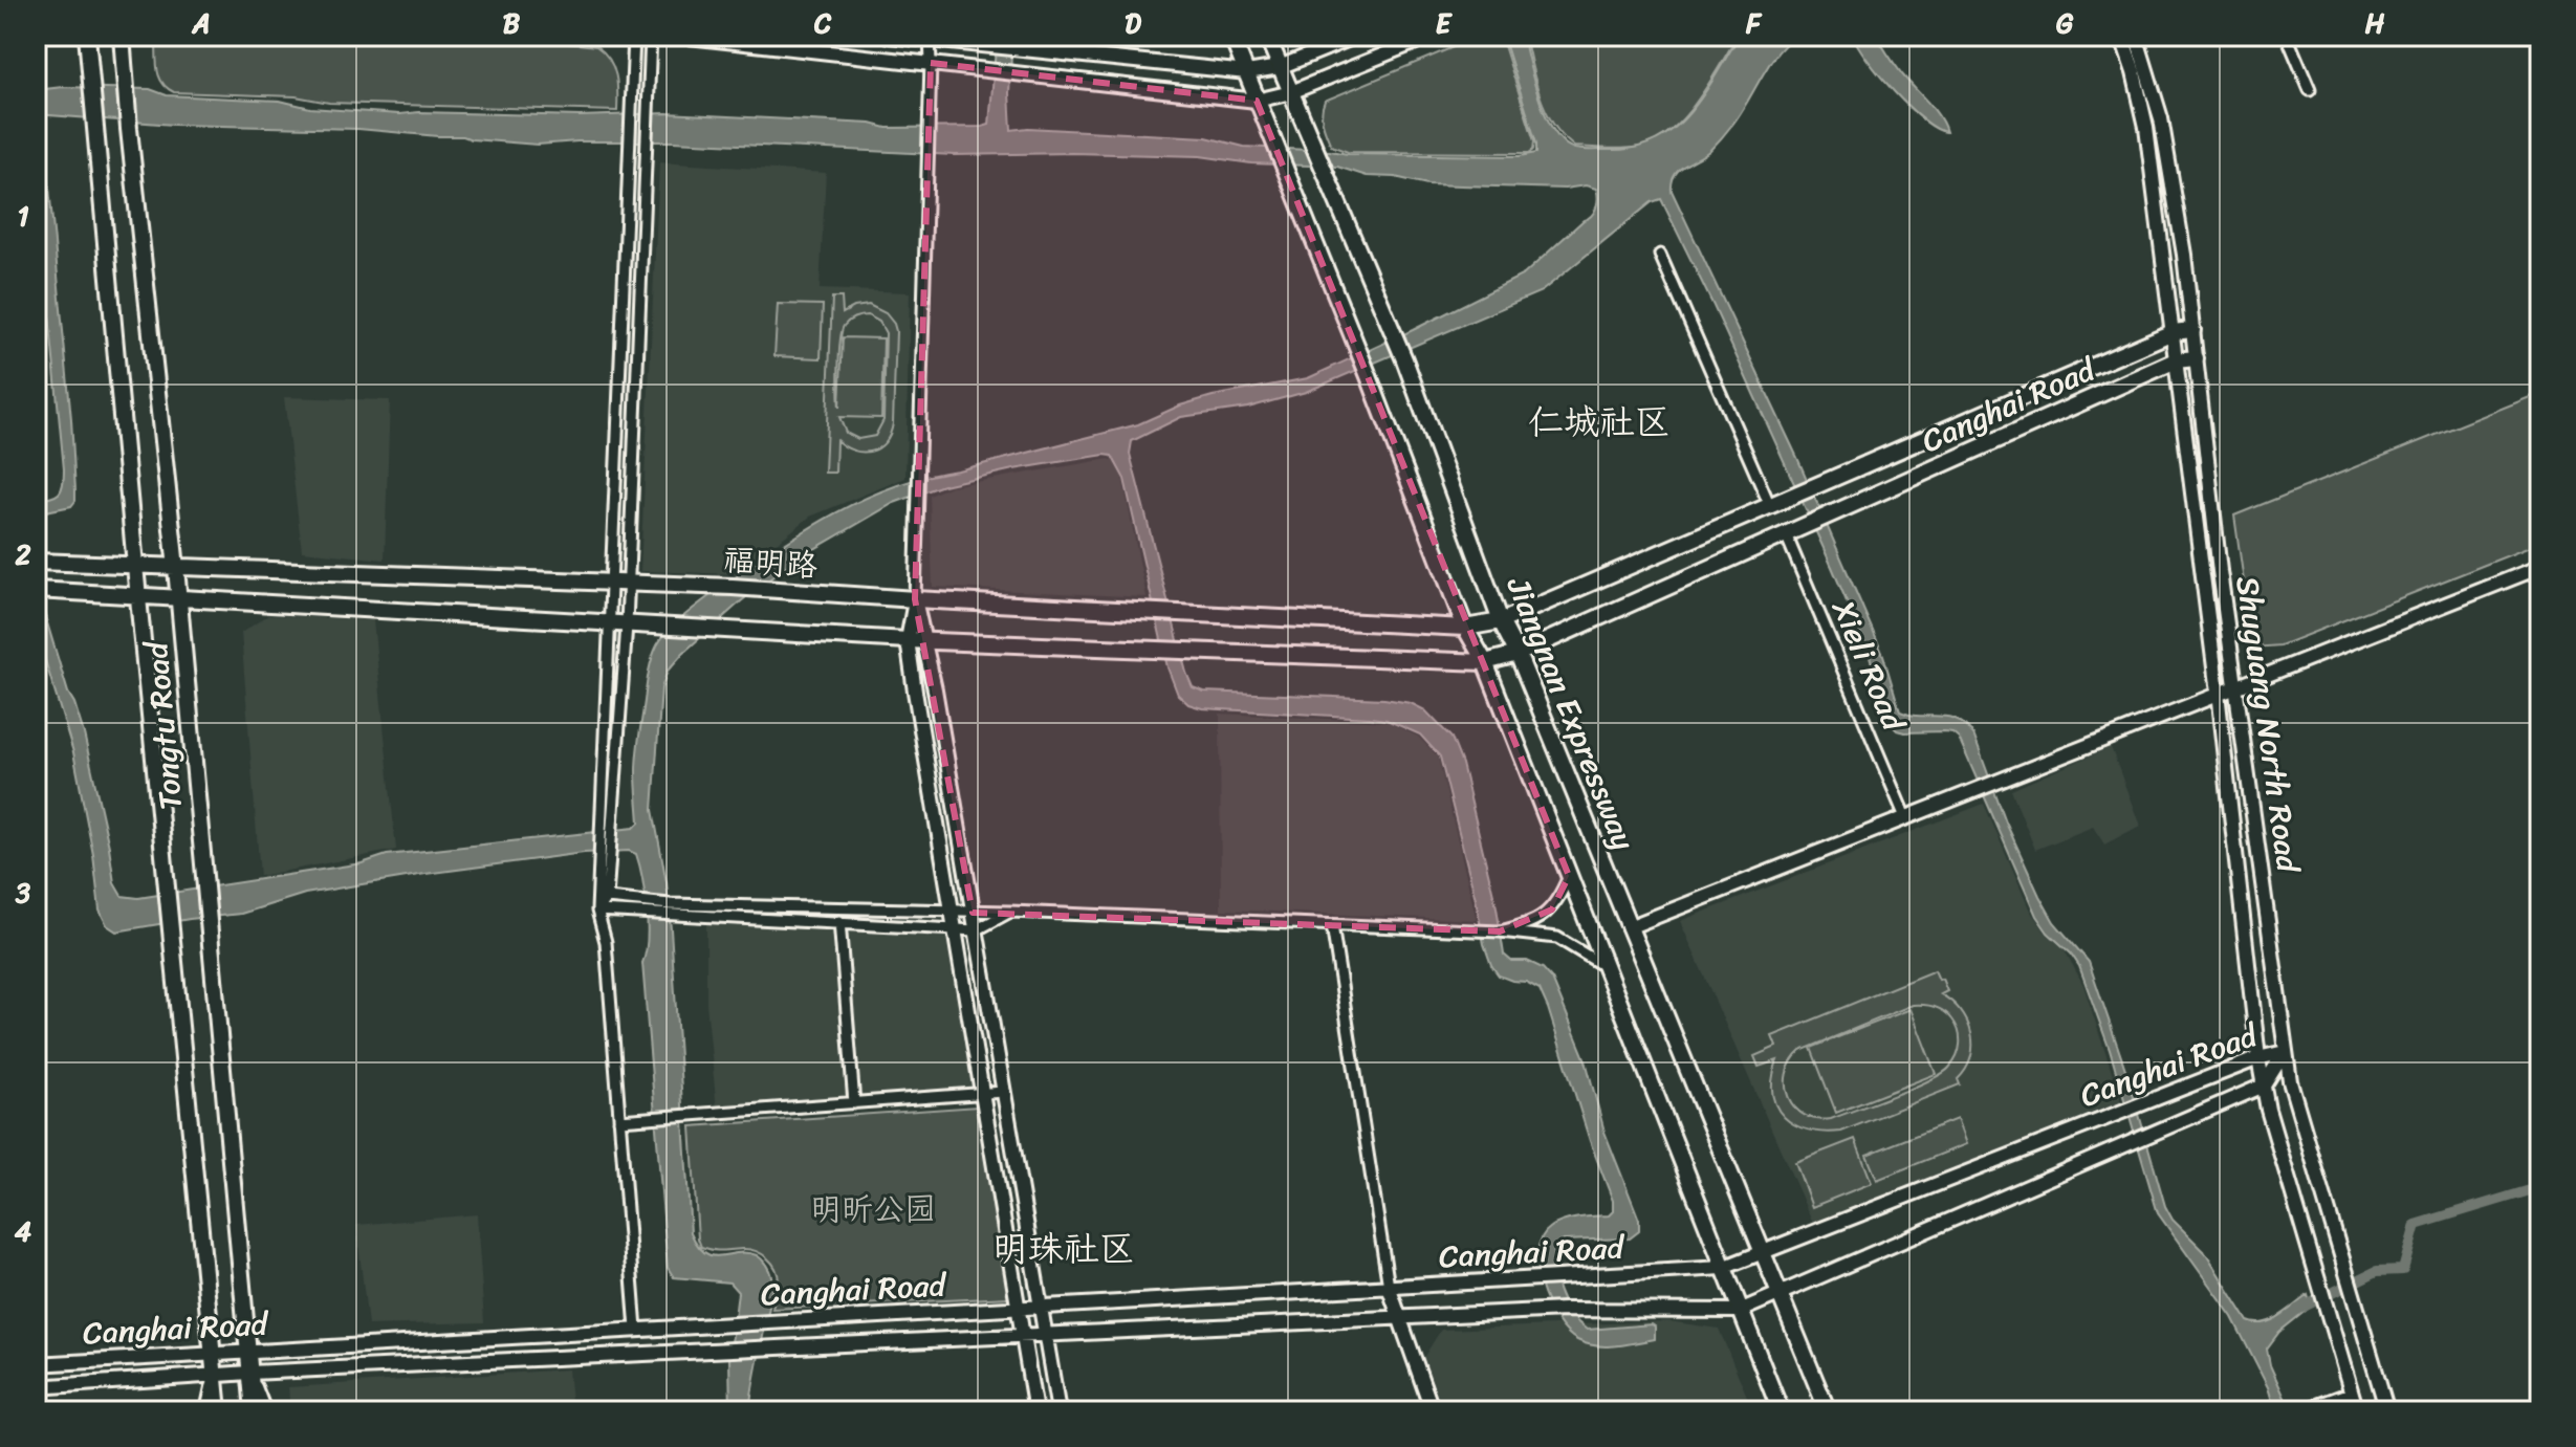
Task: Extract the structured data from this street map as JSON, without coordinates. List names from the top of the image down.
{
  "streets": {
    "main road": [
      "Canghai Road",
      "福明路",
      "Jiangnan Expressway",
      "Shuguang North Road",
      "Tongtu Road"
    ],
    "street": ["Xieli Road"]
  },
  "crossings": [
    ["Canghai Road", "Xieli Road"],
    ["Canghai Road", "Jiangnan Expressway"],
    ["Canghai Road", "Shuguang North Road"],
    ["Canghai Road", "Tongtu Road"],
    ["福明路", "Jiangnan Expressway"],
    ["福明路", "Shuguang North Road"],
    ["福明路", "Tongtu Road"]
  ],
  "districts": ["仁城社区", "明珠社区"],
  "parks": ["明昕公园"],
  "grid": {
    "columns": [
      "A",
      "B",
      "C",
      "D",
      "E",
      "F",
      "G",
      "H"
    ],
    "rows": [
      "1",
      "2",
      "3",
      "4"
    ]
  }
}
